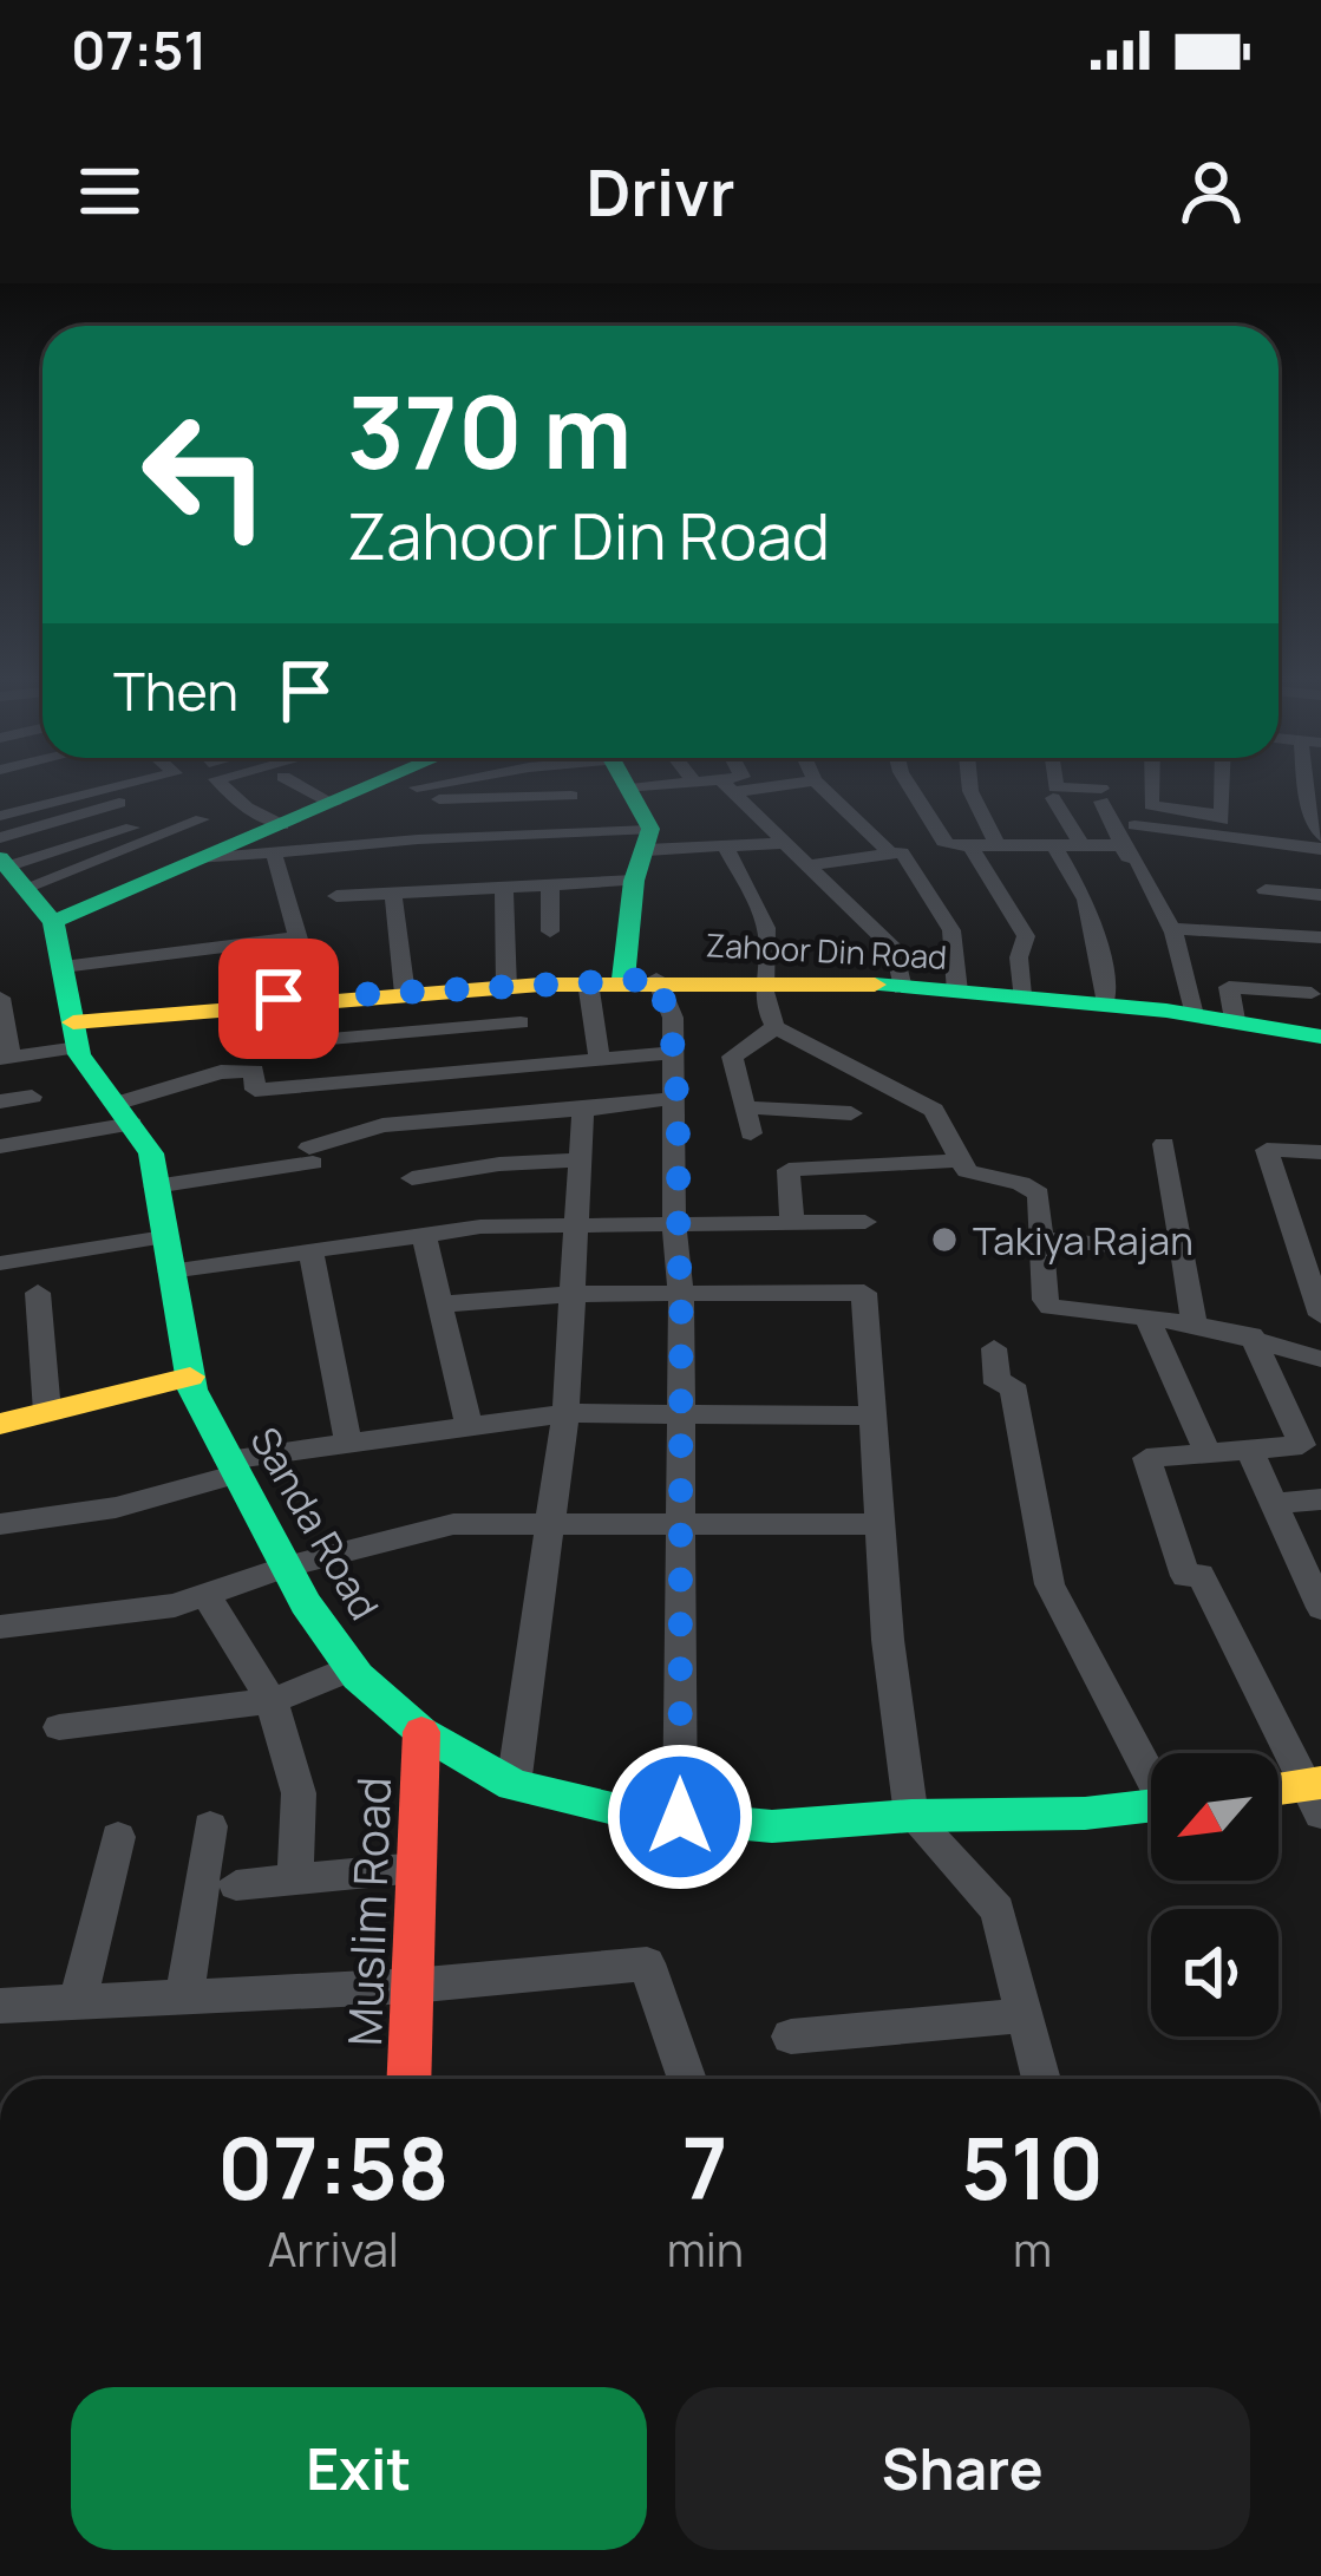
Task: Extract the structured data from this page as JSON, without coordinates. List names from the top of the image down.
{
  "streets": {
    "main road": ["Zahoor Din Road", "Sanda Road", "Muslim Road"]
  },
  "crossings": [
    ["Zahoor Din Road", "Sanda Road"],
    ["Sanda Road", "Muslim Road"]
  ],
  "places": ["Takiya Rajan"],
  "north": "bottom left",
  "page": {
    "status": "07:51",
    "header": "Drivr",
    "turn": ["370 m", "Zahoor Din Road"],
    "then": "Then",
    "eta": [
      "07:58",
      "Arrival",
      "7",
      "min",
      "510",
      "m"
    ],
    "buttons": ["Exit", "Share"]
  }
}
